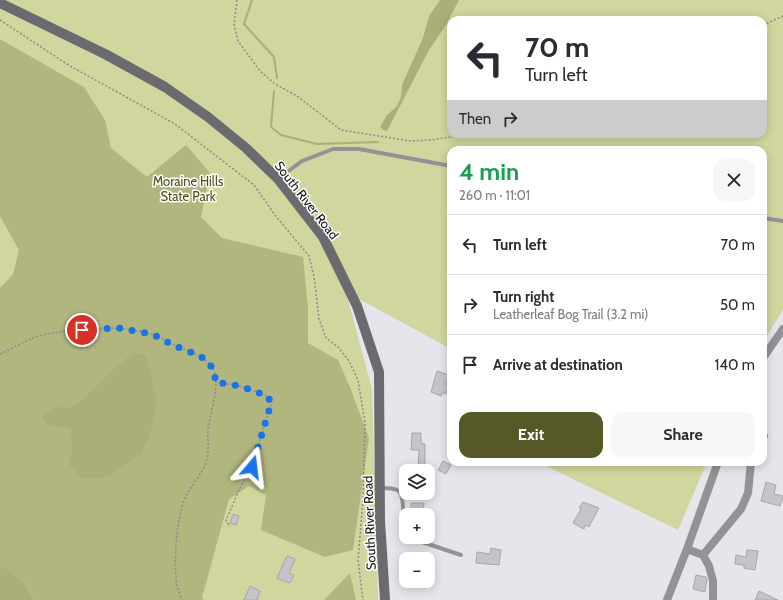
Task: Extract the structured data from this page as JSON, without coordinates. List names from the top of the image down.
{
  "streets": {
    "street": ["South River Road"]
  },
  "parks": ["Moraine Hills State Park"],
  "page": {
    "turn": ["70 m", "Turn left"],
    "then": "Then",
    "heading": ["4 min", "260 m · 11:01"],
    "list": [
      {
        "name": "Turn left",
        "value": "70 m"
      },
      {
        "name": "Turn right",
        "note": "Leatherleaf Bog Trail (3.2 mi)",
        "value": "50 m"
      },
      {
        "name": "Arrive at destination",
        "value": "140 m"
      }
    ],
    "buttons": ["Exit", "Share"],
    "map_buttons": ["+", "−"]
  }
}
